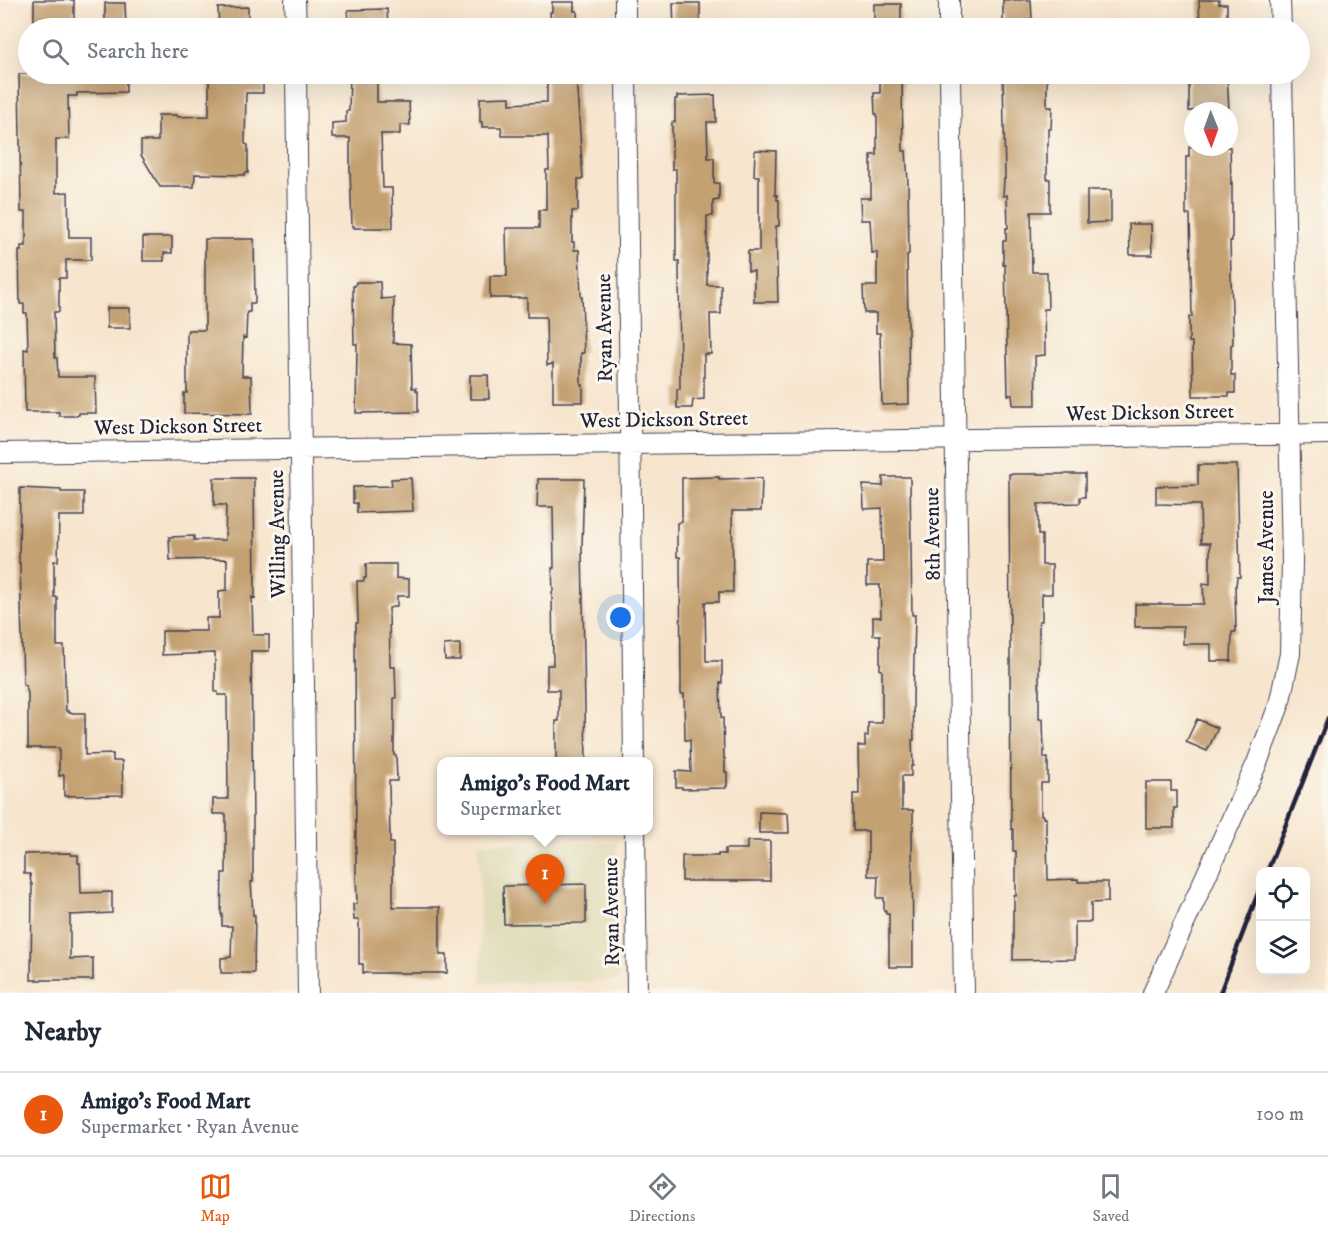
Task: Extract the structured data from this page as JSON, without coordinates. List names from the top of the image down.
{
  "streets": {
    "street": [
      "Ryan Avenue",
      "West Dickson Street",
      "Willing Avenue",
      "8th Avenue",
      "James Avenue"
    ]
  },
  "crossings": [
    ["Ryan Avenue", "West Dickson Street"],
    ["West Dickson Street", "Willing Avenue"],
    ["West Dickson Street", "8th Avenue"],
    ["West Dickson Street", "James Avenue"]
  ],
  "north": "bottom",
  "page": {
    "search": "Search here",
    "popup": ["Amigo's Food Mart", "Supermarket"],
    "pins": "1",
    "heading": "Nearby",
    "list": [
      {
        "mark": "1",
        "name": "Amigo's Food Mart",
        "note": "Supermarket · Ryan Avenue",
        "value": "100 m"
      }
    ],
    "nav": ["Map", "Directions", "Saved"]
  }
}
